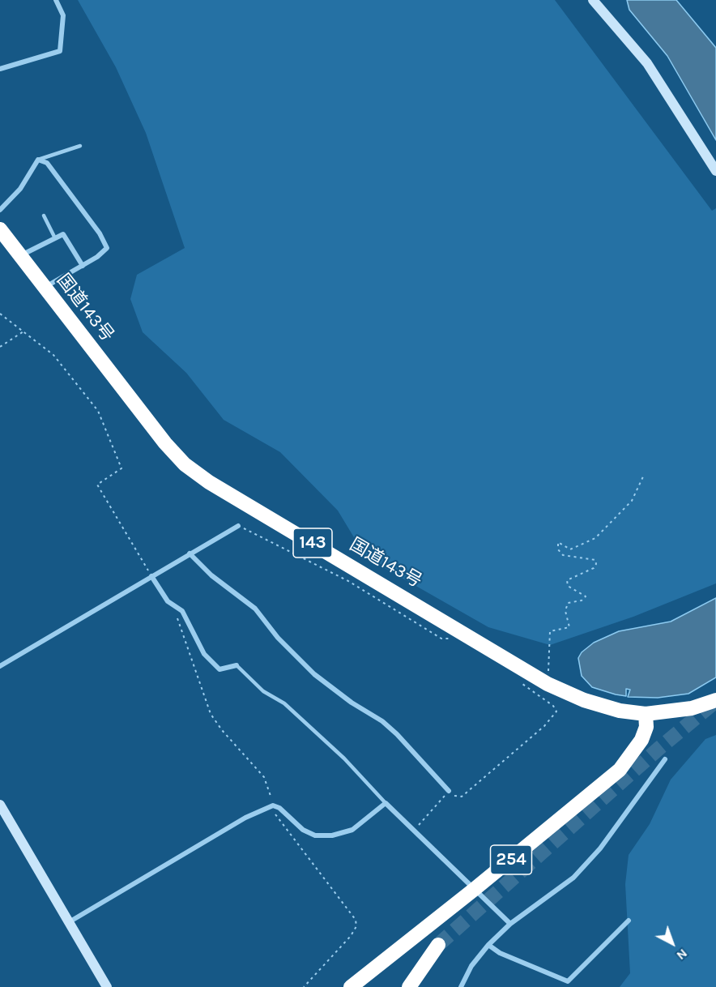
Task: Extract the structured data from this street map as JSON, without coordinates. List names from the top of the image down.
{
  "streets": {
    "highway": ["国道143号", "143", "254"]
  },
  "crossings": [
    ["国道143号", "254"]
  ],
  "north": "bottom right"
}
